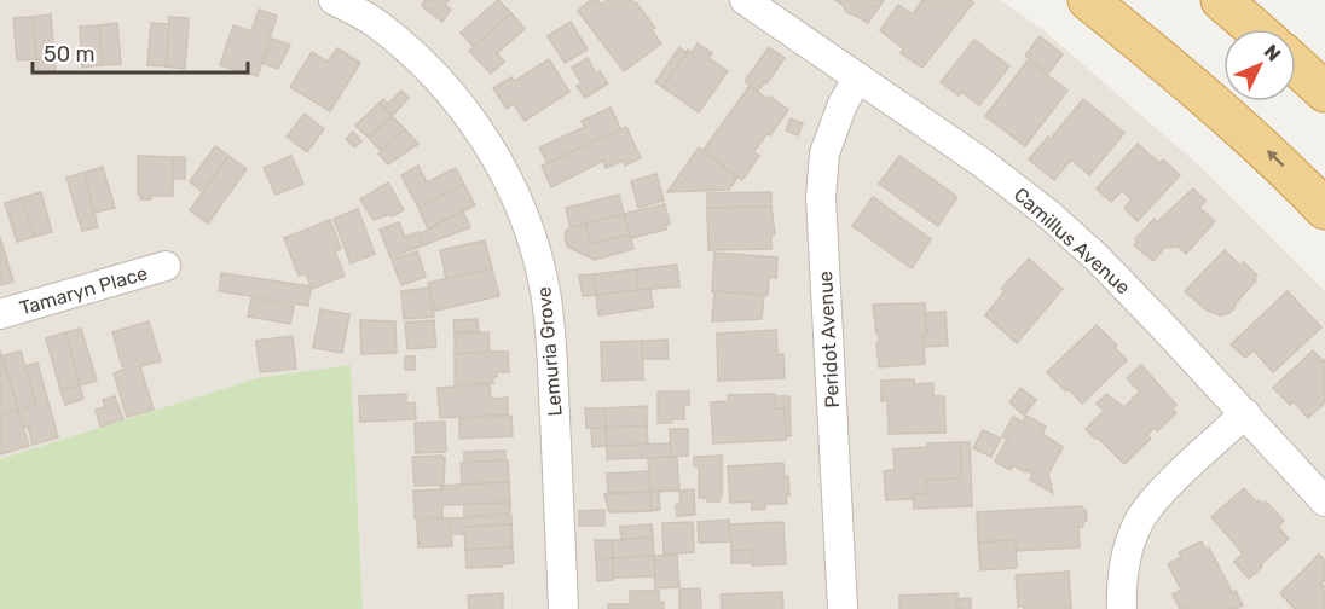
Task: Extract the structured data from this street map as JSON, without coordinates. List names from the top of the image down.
{
  "streets": {
    "street": [
      "Camillus Avenue",
      "Tamaryn Place",
      "Peridot Avenue",
      "Lemuria Grove"
    ]
  },
  "crossings": [
    ["Camillus Avenue", "Peridot Avenue"]
  ],
  "scale_bar": "50 m",
  "north": "top right"
}
